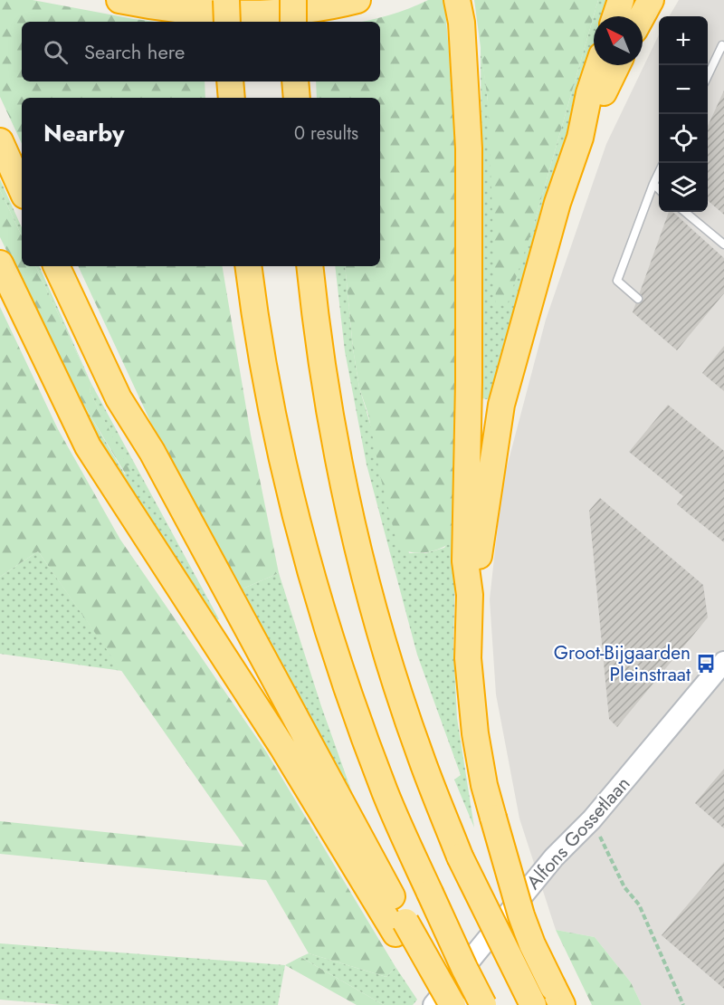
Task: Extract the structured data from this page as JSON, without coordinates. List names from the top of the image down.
{
  "streets": {
    "street": ["Alfons Gossetlaan"]
  },
  "places": {
    "bus stop": ["Groot-Bijgaarden Pleinstraat"]
  },
  "north": "top left",
  "page": {
    "map_buttons": ["+", "−"],
    "search": "Search here",
    "heading": ["Nearby", "0 results"]
  }
}
